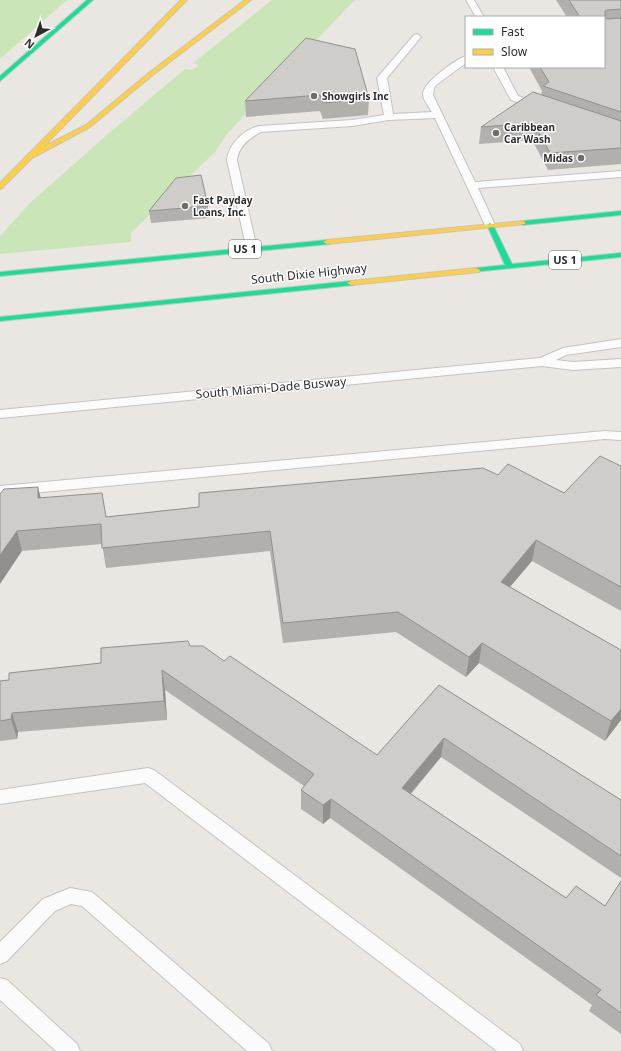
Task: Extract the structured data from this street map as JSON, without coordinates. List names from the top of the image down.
{
  "streets": {
    "highway": ["US 1", "South Dixie Highway"],
    "lane": ["South Miami-Dade Busway"]
  },
  "places": [
    "Showgirls Inc",
    "Caribbean Car Wash",
    "Midas",
    "Fast Payday Loans, Inc."
  ],
  "legend": ["Fast", "Slow"],
  "north": "bottom left"
}
